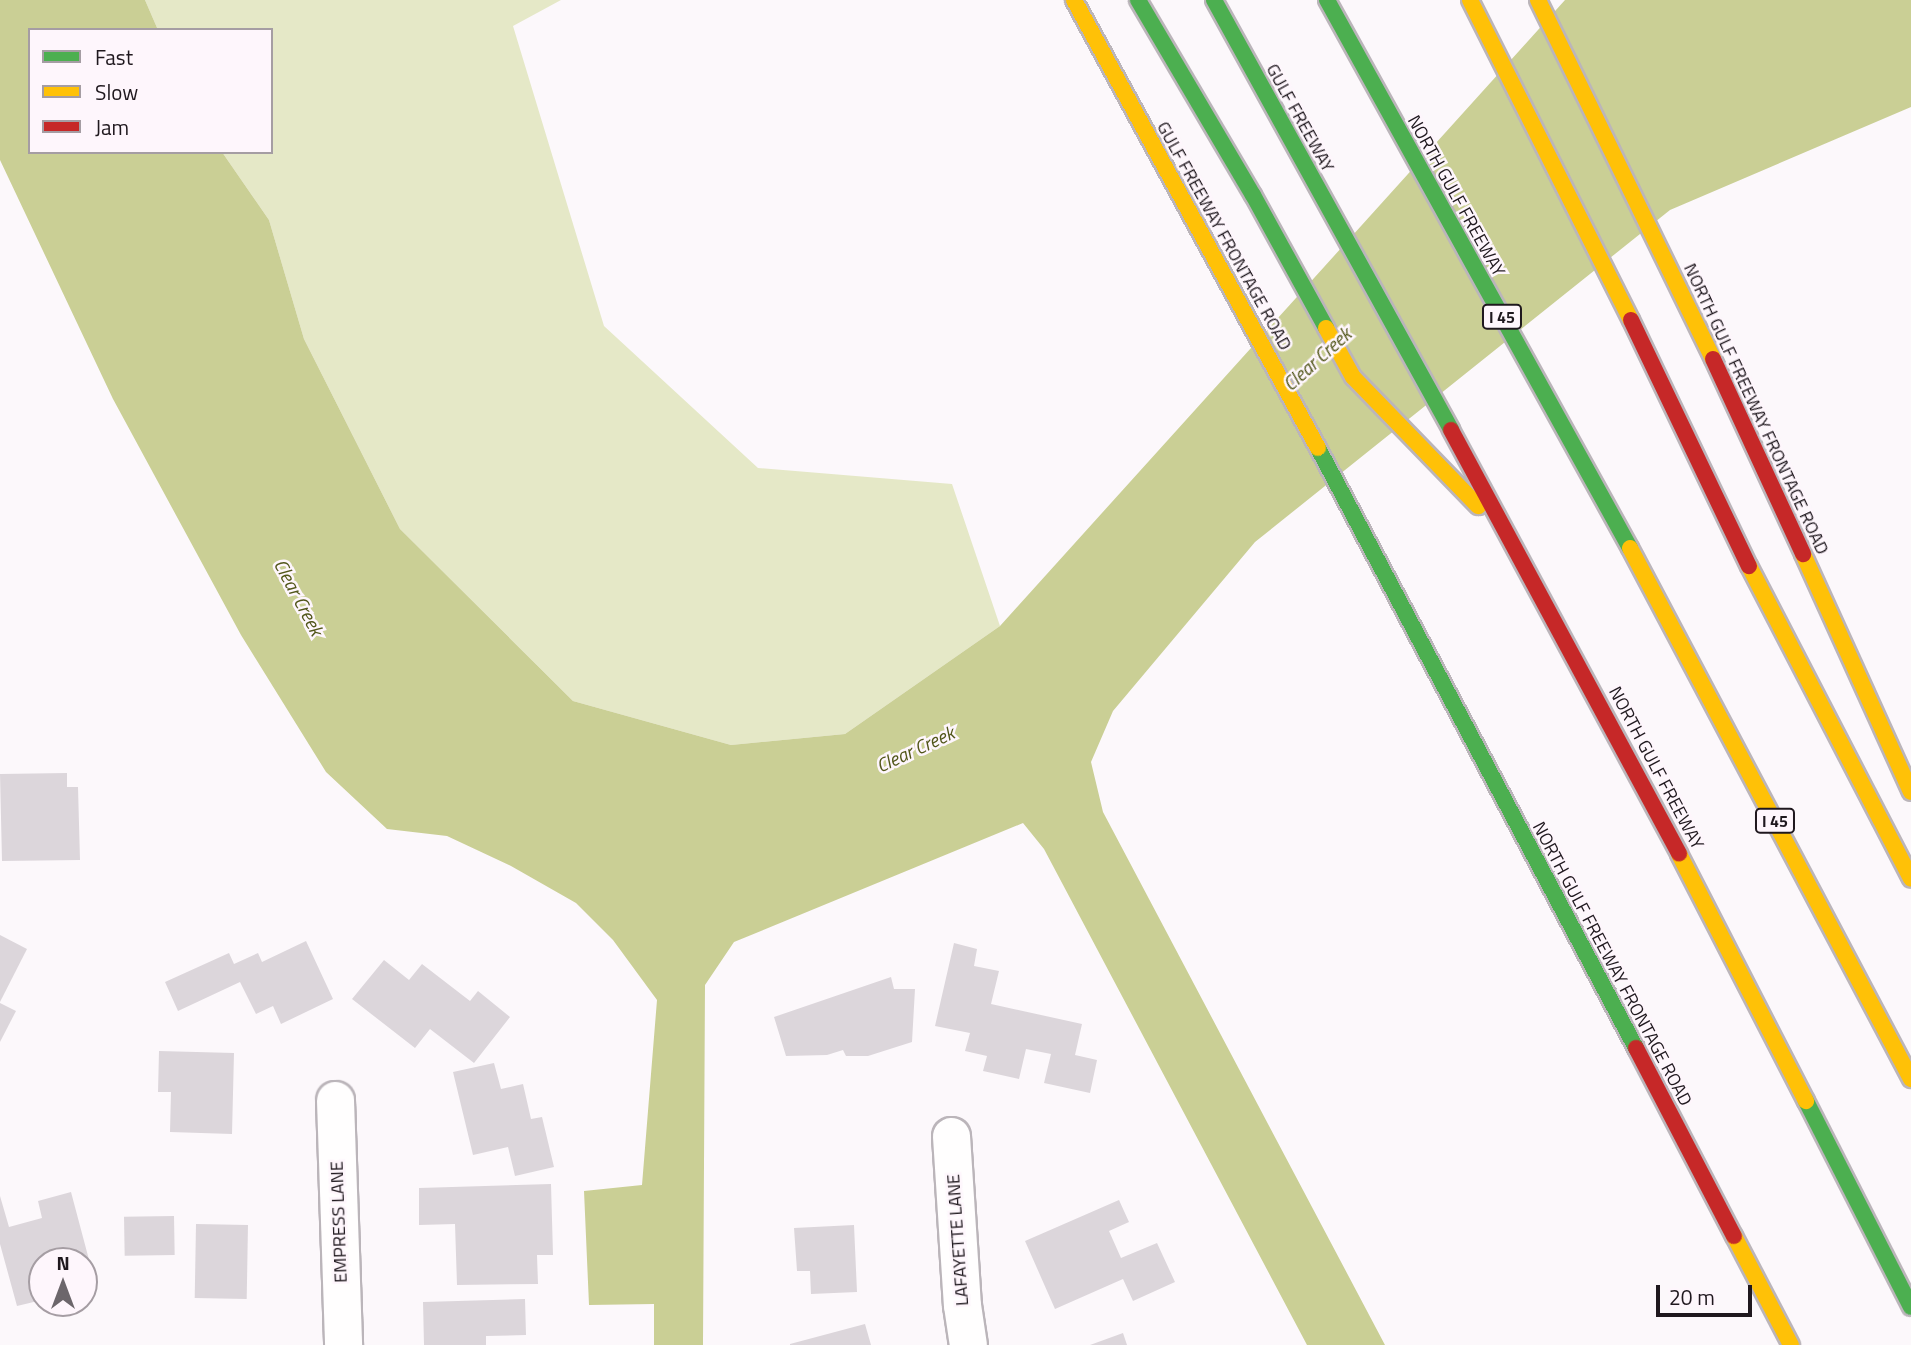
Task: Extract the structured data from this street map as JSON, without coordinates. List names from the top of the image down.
{
  "streets": {
    "main road": [
      "GULF FREEWAY",
      "NORTH GULF FREEWAY",
      "GULF FREEWAY FRONTAGE ROAD",
      "I 45",
      "NORTH GULF FREEWAY FRONTAGE ROAD"
    ],
    "street": ["EMPRESS LANE", "LAFAYETTE LANE"]
  },
  "crossings": [
    ["GULF FREEWAY", "NORTH GULF FREEWAY"],
    ["GULF FREEWAY FRONTAGE ROAD", "NORTH GULF FREEWAY FRONTAGE ROAD"]
  ],
  "water": ["Clear Creek"],
  "legend": ["Fast", "Slow", "Jam"],
  "scale_bar": "20 m",
  "north": "top"
}
